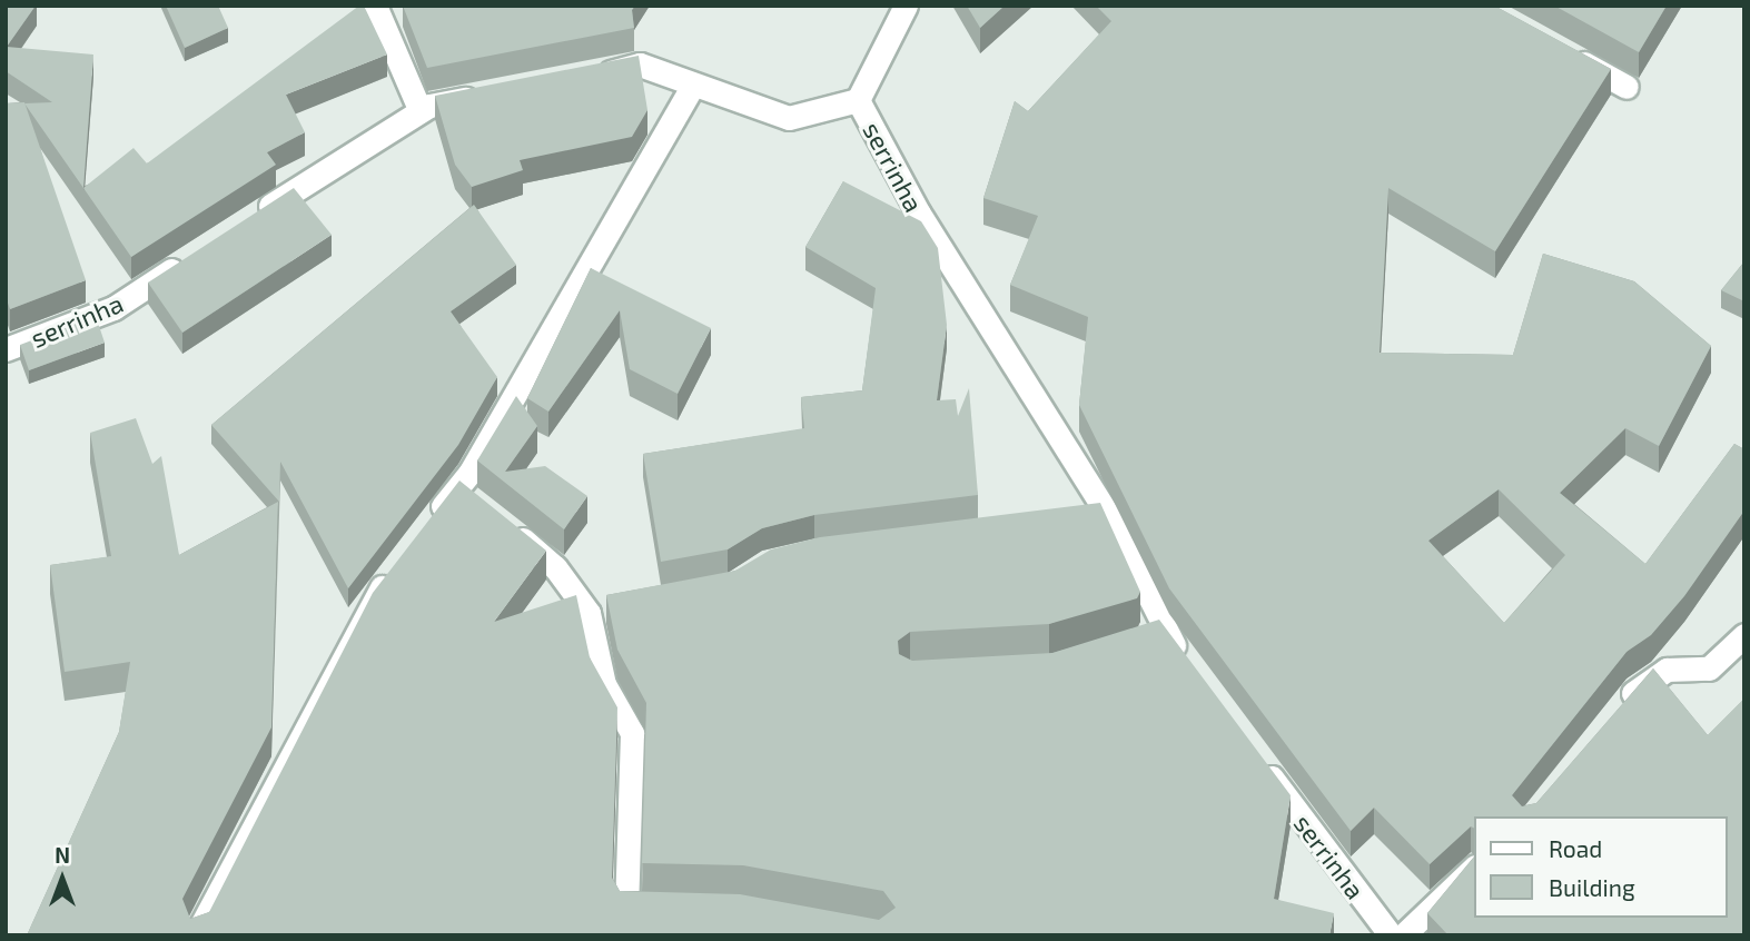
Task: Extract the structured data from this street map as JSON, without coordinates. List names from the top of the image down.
{
  "streets": {
    "street": ["serrinha"]
  },
  "legend": ["Road", "Building"],
  "north": "top"
}
